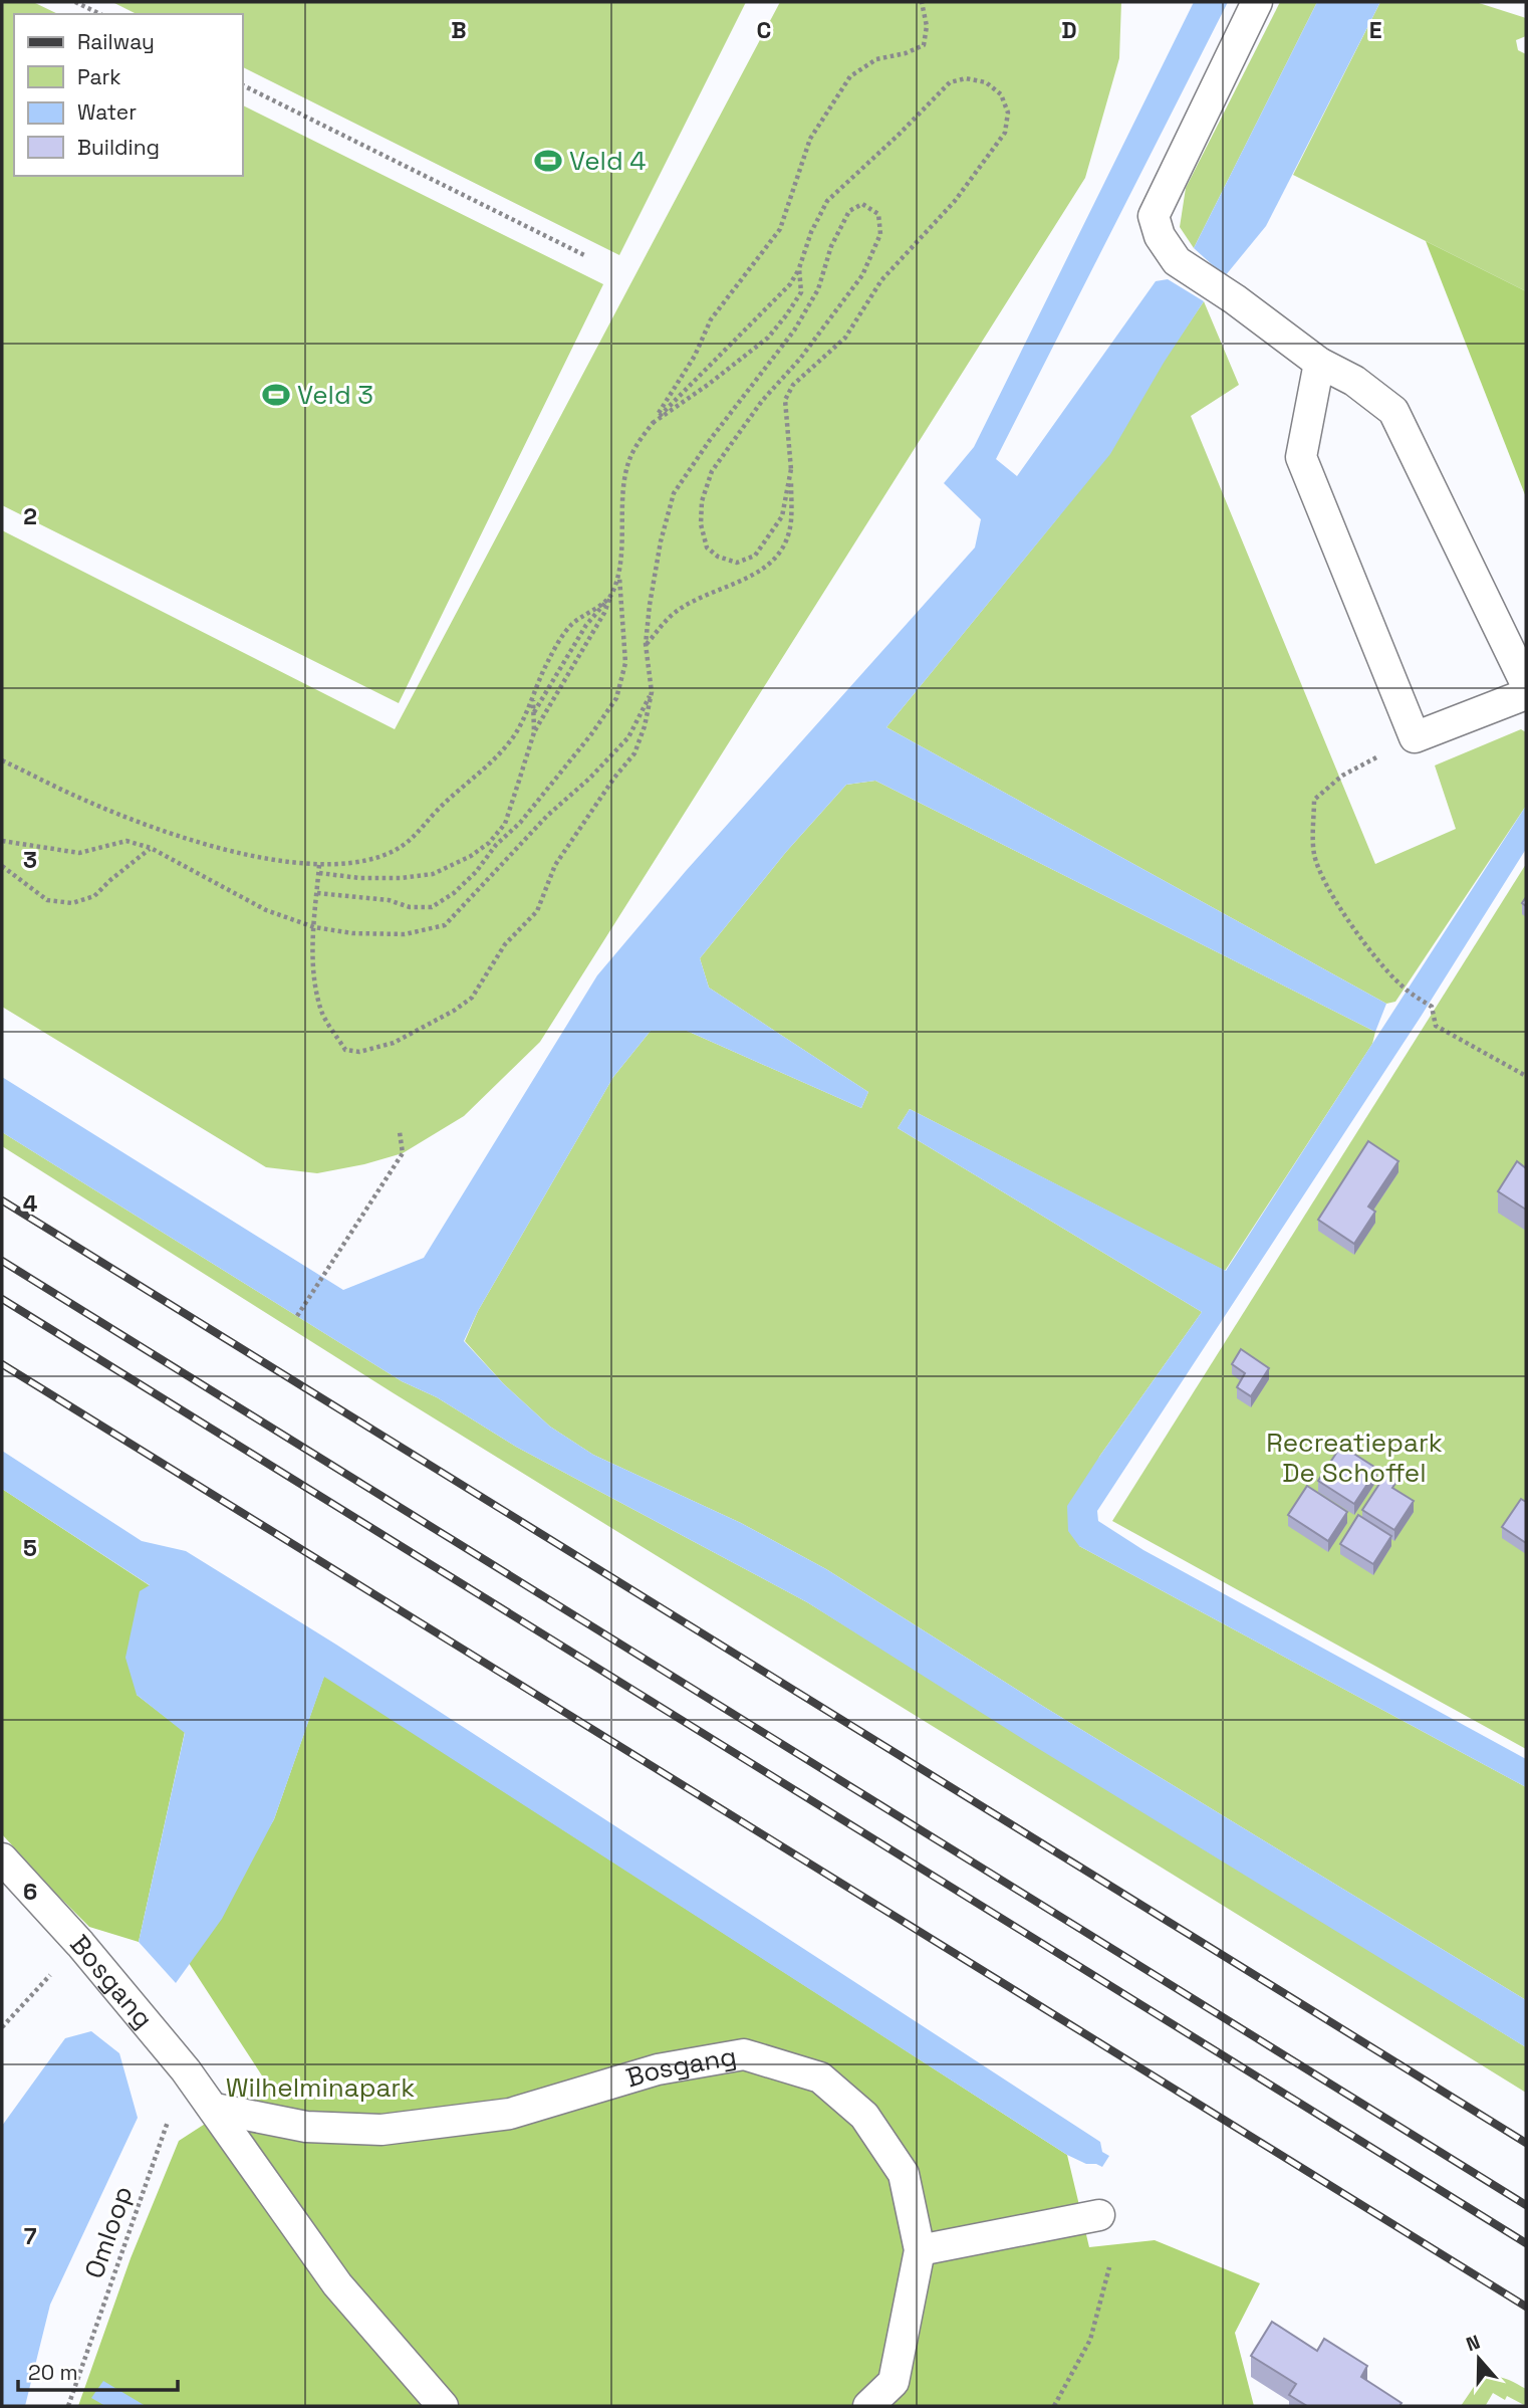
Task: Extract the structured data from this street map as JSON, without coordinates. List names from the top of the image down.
{
  "streets": {
    "lane": ["Bosgang"],
    "path": ["Omloop"]
  },
  "crossings": [
    ["Bosgang", "Omloop"]
  ],
  "parks": ["Recreatiepark De Schoffel", "Wilhelminapark"],
  "places": {
    "sports": ["Veld 4", "Veld 3"]
  },
  "legend": [
    "Railway",
    "Park",
    "Water",
    "Building"
  ],
  "scale_bar": "20 m",
  "north": "top",
  "grid": {
    "columns": [
      "B",
      "C",
      "D",
      "E"
    ],
    "rows": [
      "2",
      "3",
      "4",
      "5",
      "6",
      "7"
    ]
  }
}
